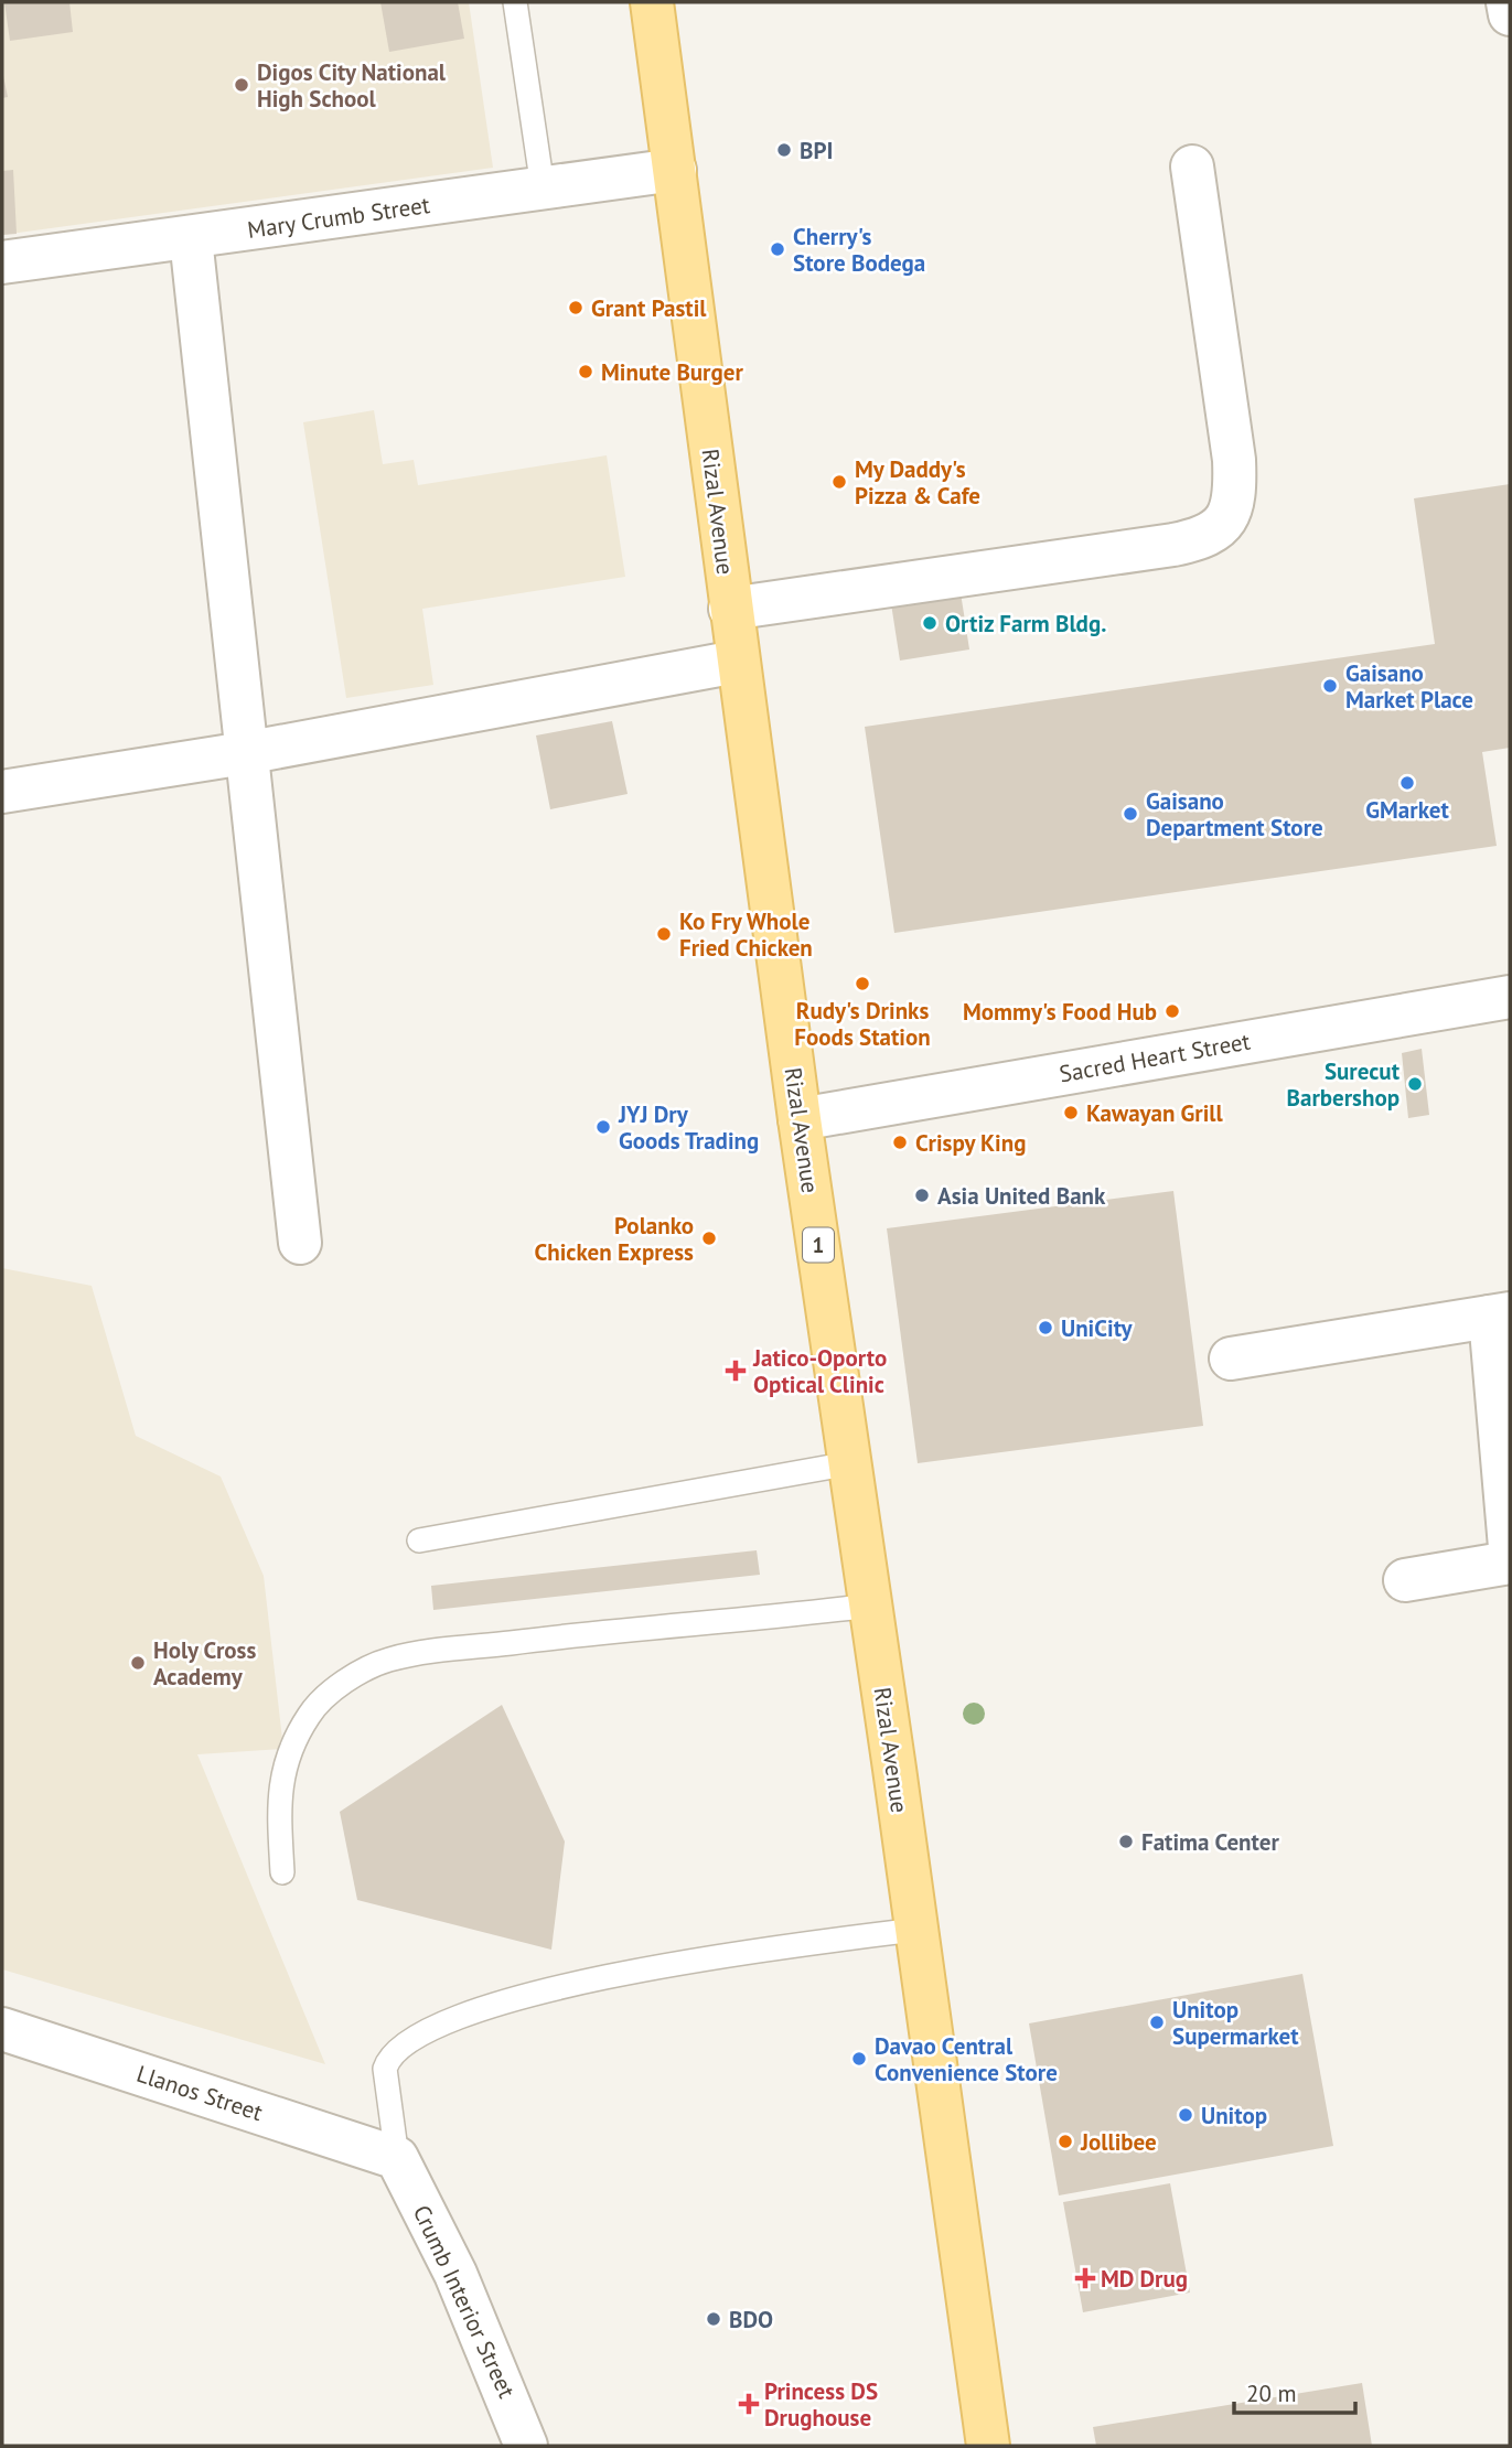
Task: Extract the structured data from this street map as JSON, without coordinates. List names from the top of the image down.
{
  "streets": {
    "main road": ["Rizal Avenue", "1"],
    "street": [
      "Mary Crumb Street",
      "Sacred Heart Street",
      "Llanos Street",
      "Crumb Interior Street"
    ]
  },
  "crossings": [
    ["Mary Crumb Street", "Rizal Avenue"],
    ["Rizal Avenue", "Sacred Heart Street"],
    ["Llanos Street", "Crumb Interior Street"]
  ],
  "places": {
    "other": [
      "Digos City National High School",
      "BPI",
      "Cherry's Store Bodega",
      "Grant Pastil",
      "Minute Burger",
      "My Daddy's Pizza & Cafe",
      "Ortiz Farm Bldg.",
      "Gaisano Market Place",
      "GMarket",
      "Gaisano Department Store",
      "Ko Fry Whole Fried Chicken",
      "Rudy's Drinks Foods Station",
      "Mommy's Food Hub",
      "Surecut Barbershop",
      "Kawayan Grill",
      "JYJ Dry Goods Trading",
      "Crispy King",
      "Asia United Bank",
      "Polanko Chicken Express",
      "UniCity",
      "Holy Cross Academy",
      "Fatima Center",
      "Unitop Supermarket",
      "Davao Central Convenience Store",
      "Unitop",
      "Jollibee",
      "BDO"
    ],
    "health": ["Jatico-Oporto Optical Clinic", "MD Drug", "Princess DS Drughouse"]
  },
  "scale_bar": "20 m"
}
